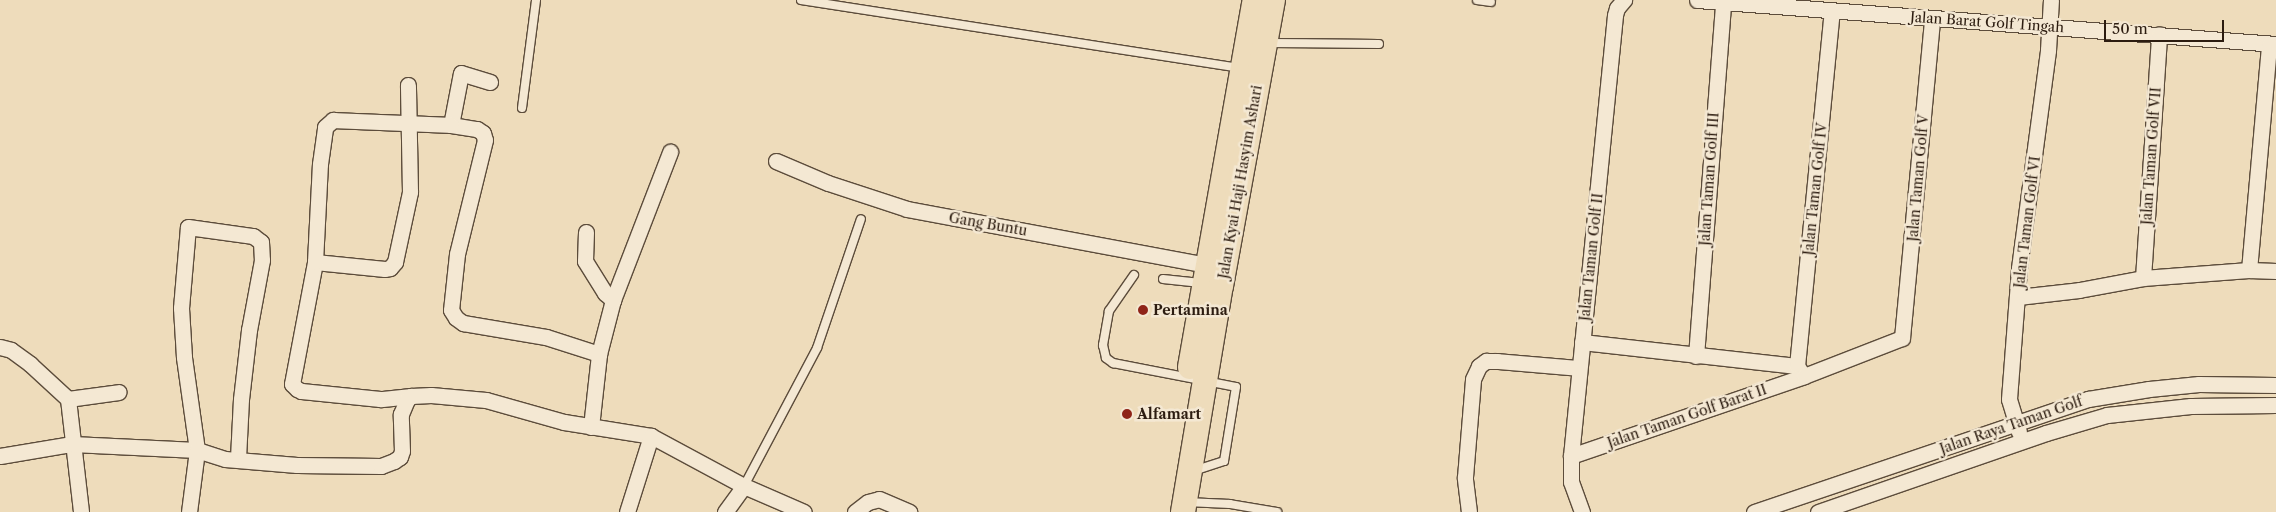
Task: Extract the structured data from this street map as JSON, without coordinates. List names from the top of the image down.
{
  "streets": {
    "main road": ["Jalan Kyai Haji Hasyim Ashari"],
    "street": [
      "Jalan Barat Golf Tingah",
      "Jalan Taman Golf VII",
      "Jalan Taman Golf V",
      "Jalan Taman Golf III",
      "Jalan Taman Golf IV",
      "Jalan Taman Golf VI",
      "Gang Buntu",
      "Jalan Taman Golf II",
      "Jalan Taman Golf Barat II",
      "Jalan Raya Taman Golf"
    ]
  },
  "crossings": [
    ["Jalan Barat Golf Tingah", "Jalan Taman Golf VII"],
    ["Jalan Barat Golf Tingah", "Jalan Taman Golf V"],
    ["Jalan Barat Golf Tingah", "Jalan Taman Golf III"],
    ["Jalan Barat Golf Tingah", "Jalan Taman Golf IV"],
    ["Jalan Barat Golf Tingah", "Jalan Taman Golf VI"],
    ["Jalan Taman Golf V", "Jalan Taman Golf Barat II"],
    ["Jalan Taman Golf III", "Jalan Taman Golf Barat II"],
    ["Jalan Kyai Haji Hasyim Ashari", "Gang Buntu"],
    ["Jalan Taman Golf IV", "Jalan Taman Golf Barat II"],
    ["Jalan Taman Golf VI", "Jalan Raya Taman Golf"],
    ["Jalan Taman Golf II", "Jalan Taman Golf Barat II"]
  ],
  "places": ["Pertamina", "Alfamart"],
  "scale_bar": "50 m"
}
